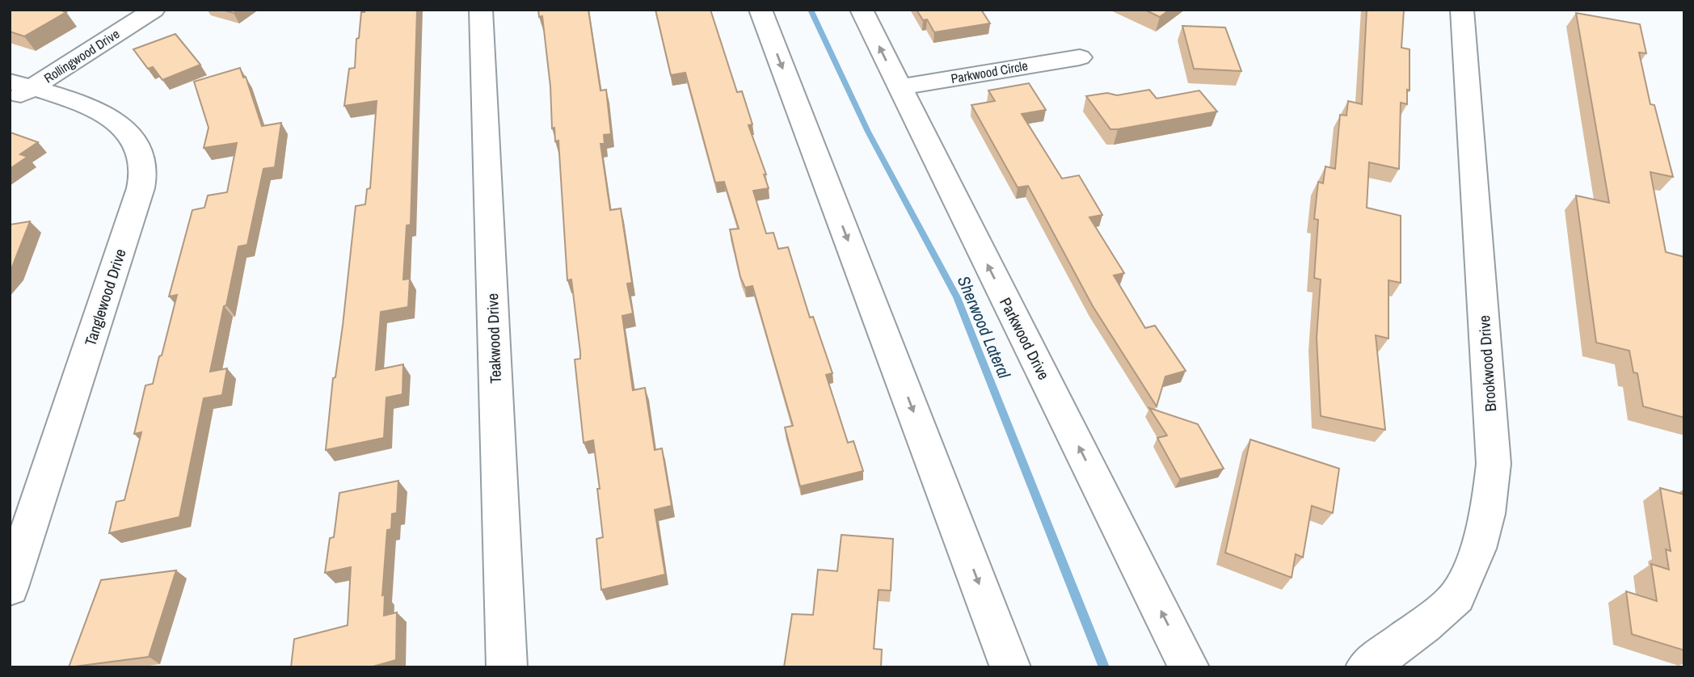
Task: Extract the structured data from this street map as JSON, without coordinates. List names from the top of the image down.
{
  "streets": {
    "street": [
      "Rollingwood Drive",
      "Parkwood Circle",
      "Tanglewood Drive",
      "Teakwood Drive",
      "Parkwood Drive",
      "Brookwood Drive"
    ]
  },
  "crossings": [
    ["Rollingwood Drive", "Tanglewood Drive"],
    ["Parkwood Circle", "Parkwood Drive"]
  ],
  "water": ["Sherwood Lateral"]
}
